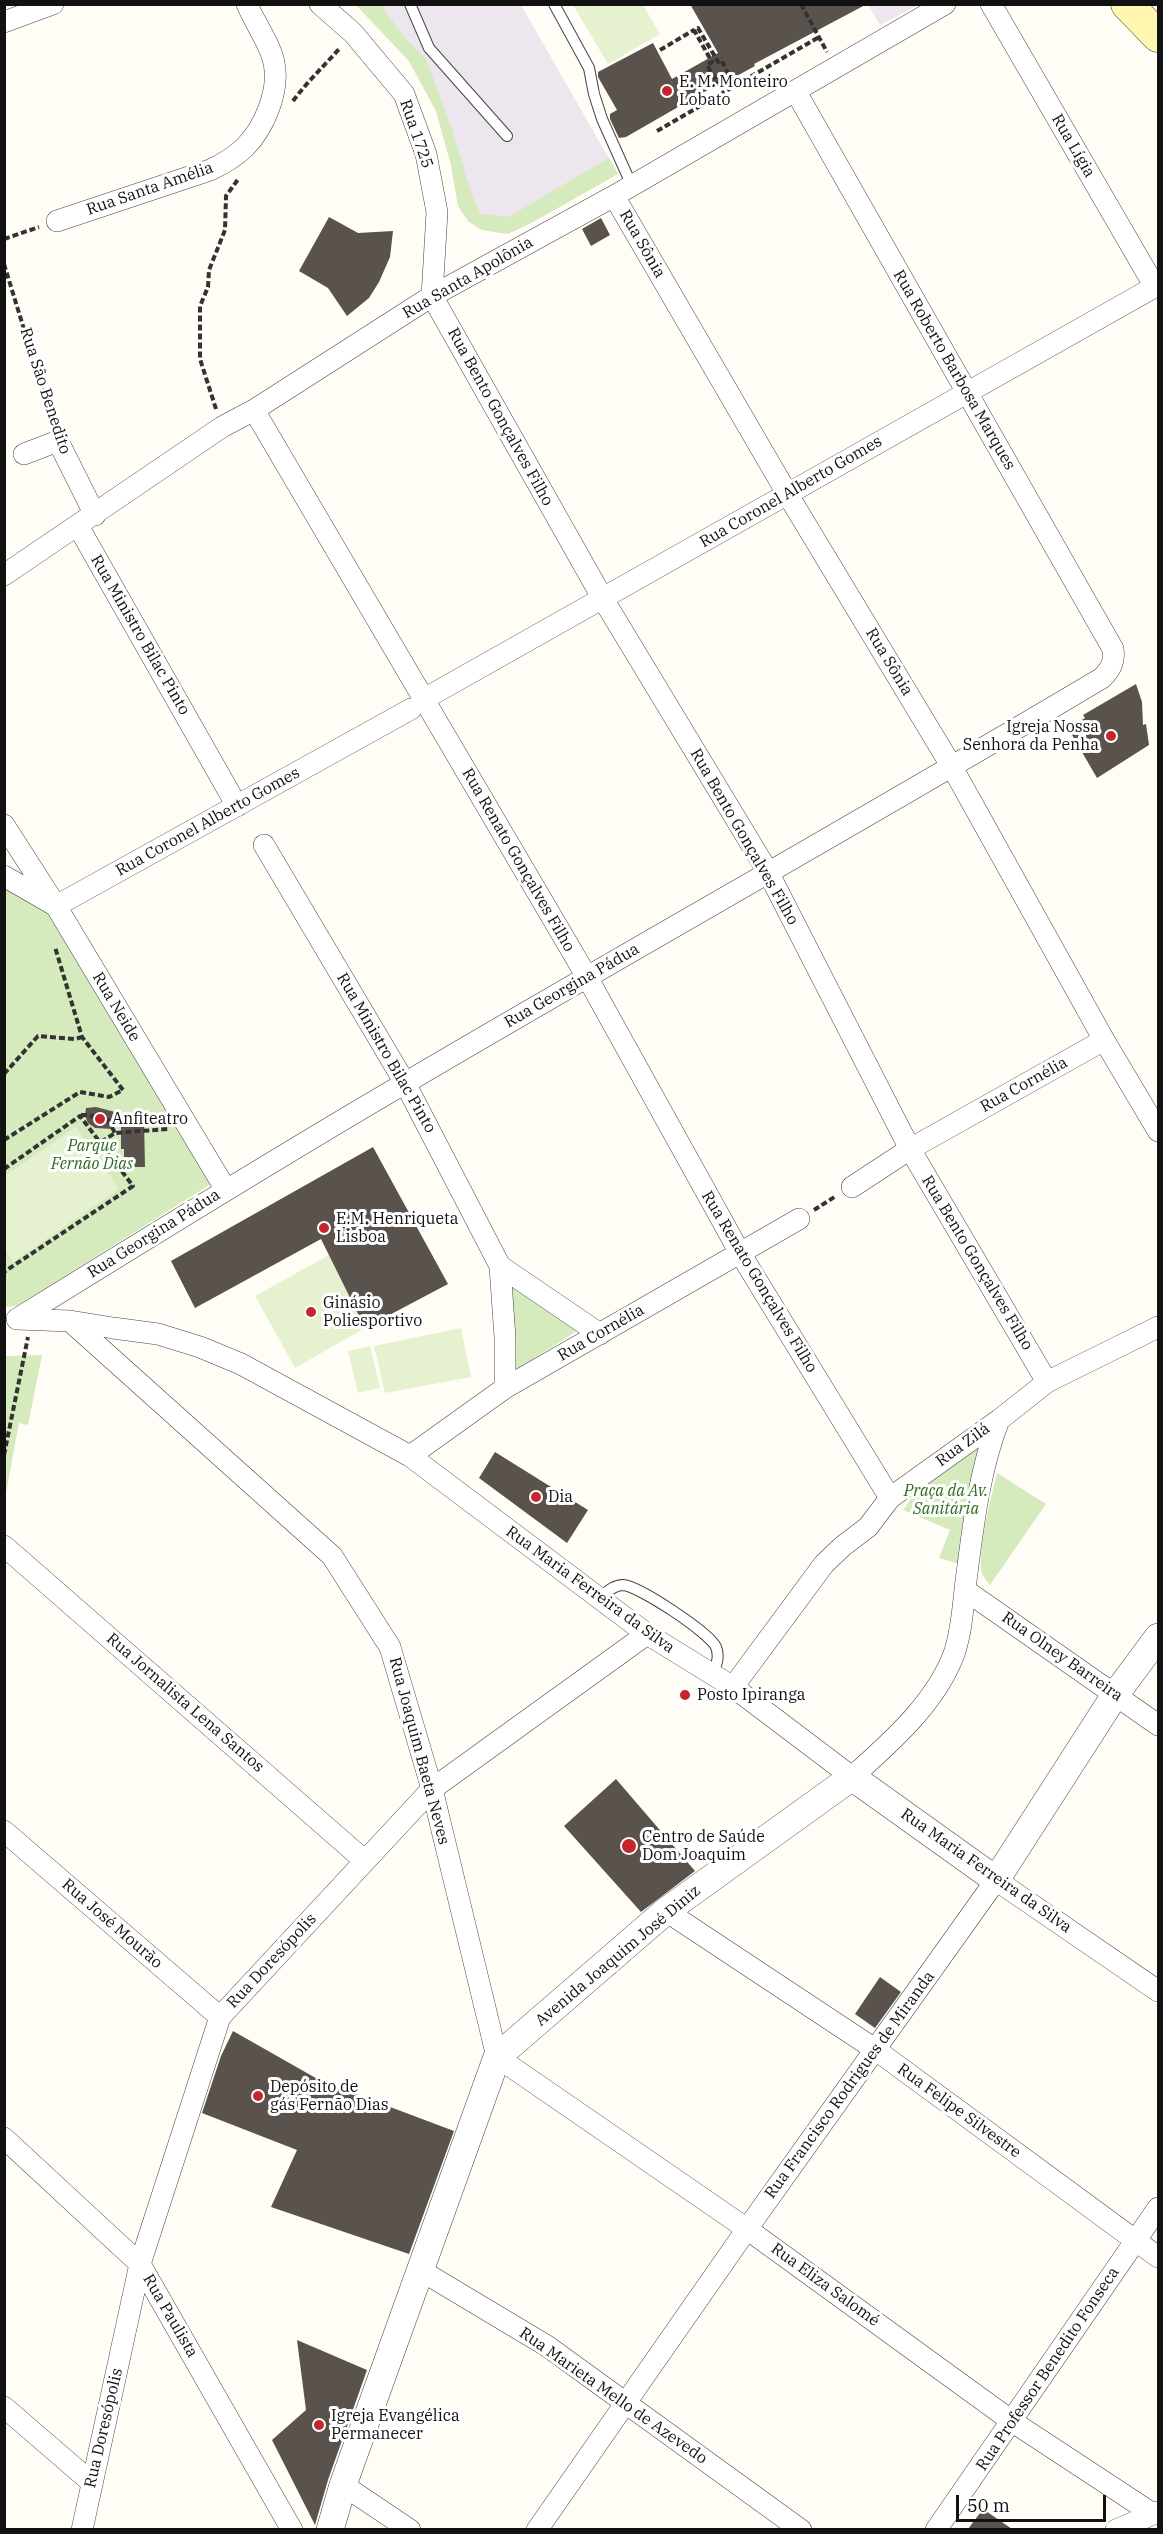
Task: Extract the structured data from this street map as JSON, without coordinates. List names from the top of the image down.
{
  "streets": {
    "street": [
      "Rua 1725",
      "Rua Lígia",
      "Rua Santa Amélia",
      "Rua Sônia",
      "Rua Santa Apolônia",
      "Rua Roberto Barbosa Marques",
      "Rua São Benedito",
      "Rua Bento Gonçalves Filho",
      "Rua Coronel Alberto Gomes",
      "Rua Ministro Bilac Pinto",
      "Rua Renato Gonçalves Filho",
      "Rua Georgina Pádua",
      "Rua Neide",
      "Rua Cornélia",
      "Rua Zilá",
      "Rua Maria Ferreira da Silva",
      "Rua Olney Barreira",
      "Rua Jornalista Lena Santos",
      "Rua Joaquim Baeta Neves",
      "Rua José Mourão",
      "Avenida Joaquim José Diniz",
      "Rua Doresópolis",
      "Rua Francisco Rodrigues de Miranda",
      "Rua Felipe Silvestre",
      "Rua Eliza Salomé",
      "Rua Paulista",
      "Rua Professor Benedito Fonseca",
      "Rua Marieta Mello de Azevedo"
    ]
  },
  "crossings": [
    ["Rua 1725", "Rua Santa Apolônia"],
    ["Rua 1725", "Rua Bento Gonçalves Filho"],
    ["Rua Lígia", "Rua Coronel Alberto Gomes"],
    ["Rua Sônia", "Rua Santa Apolônia"],
    ["Rua Sônia", "Rua Coronel Alberto Gomes"],
    ["Rua Sônia", "Rua Georgina Pádua"],
    ["Rua Sônia", "Rua Cornélia"],
    ["Rua Santa Apolônia", "Rua Roberto Barbosa Marques"],
    ["Rua Santa Apolônia", "Rua São Benedito"],
    ["Rua Santa Apolônia", "Rua Bento Gonçalves Filho"],
    ["Rua Santa Apolônia", "Rua Ministro Bilac Pinto"],
    ["Rua Santa Apolônia", "Rua Renato Gonçalves Filho"],
    ["Rua Roberto Barbosa Marques", "Rua Coronel Alberto Gomes"],
    ["Rua Roberto Barbosa Marques", "Rua Georgina Pádua"],
    ["Rua São Benedito", "Rua Ministro Bilac Pinto"],
    ["Rua Bento Gonçalves Filho", "Rua Coronel Alberto Gomes"],
    ["Rua Bento Gonçalves Filho", "Rua Georgina Pádua"],
    ["Rua Bento Gonçalves Filho", "Rua Cornélia"],
    ["Rua Bento Gonçalves Filho", "Rua Zilá"],
    ["Rua Coronel Alberto Gomes", "Rua Ministro Bilac Pinto"],
    ["Rua Coronel Alberto Gomes", "Rua Renato Gonçalves Filho"],
    ["Rua Coronel Alberto Gomes", "Rua Neide"],
    ["Rua Ministro Bilac Pinto", "Rua Georgina Pádua"],
    ["Rua Ministro Bilac Pinto", "Rua Cornélia"],
    ["Rua Renato Gonçalves Filho", "Rua Georgina Pádua"],
    ["Rua Renato Gonçalves Filho", "Rua Cornélia"],
    ["Rua Renato Gonçalves Filho", "Rua Zilá"],
    ["Rua Georgina Pádua", "Rua Neide"],
    ["Rua Georgina Pádua", "Rua Maria Ferreira da Silva"],
    ["Rua Cornélia", "Rua Maria Ferreira da Silva"],
    ["Rua Zilá", "Rua Maria Ferreira da Silva"],
    ["Rua Zilá", "Avenida Joaquim José Diniz"],
    ["Rua Maria Ferreira da Silva", "Rua Joaquim Baeta Neves"],
    ["Rua Maria Ferreira da Silva", "Avenida Joaquim José Diniz"],
    ["Rua Maria Ferreira da Silva", "Rua Doresópolis"],
    ["Rua Maria Ferreira da Silva", "Rua Francisco Rodrigues de Miranda"],
    ["Rua Olney Barreira", "Avenida Joaquim José Diniz"],
    ["Rua Olney Barreira", "Rua Francisco Rodrigues de Miranda"],
    ["Rua Jornalista Lena Santos", "Rua Doresópolis"],
    ["Rua Joaquim Baeta Neves", "Avenida Joaquim José Diniz"],
    ["Rua Joaquim Baeta Neves", "Rua Doresópolis"],
    ["Rua Joaquim Baeta Neves", "Rua Eliza Salomé"],
    ["Rua José Mourão", "Rua Doresópolis"],
    ["Avenida Joaquim José Diniz", "Rua Felipe Silvestre"],
    ["Avenida Joaquim José Diniz", "Rua Eliza Salomé"],
    ["Avenida Joaquim José Diniz", "Rua Marieta Mello de Azevedo"],
    ["Rua Doresópolis", "Rua Paulista"],
    ["Rua Francisco Rodrigues de Miranda", "Rua Felipe Silvestre"],
    ["Rua Francisco Rodrigues de Miranda", "Rua Eliza Salomé"],
    ["Rua Francisco Rodrigues de Miranda", "Rua Marieta Mello de Azevedo"],
    ["Rua Felipe Silvestre", "Rua Professor Benedito Fonseca"],
    ["Rua Eliza Salomé", "Rua Professor Benedito Fonseca"]
  ],
  "parks": ["Parque Fernão Dias", "Praça da Av. Sanitária"],
  "places": [
    "E. M. Monteiro Lobato",
    "Igreja Nossa Senhora da Penha",
    "Anfiteatro",
    "E.M. Henriqueta Lisboa",
    "Ginásio Poliesportivo",
    "Dia",
    "Posto Ipiranga",
    "Centro de Saúde Dom Joaquim",
    "Depósito de gás Fernão Dias",
    "Igreja Evangélica Permanecer"
  ],
  "scale_bar": "50 m"
}
